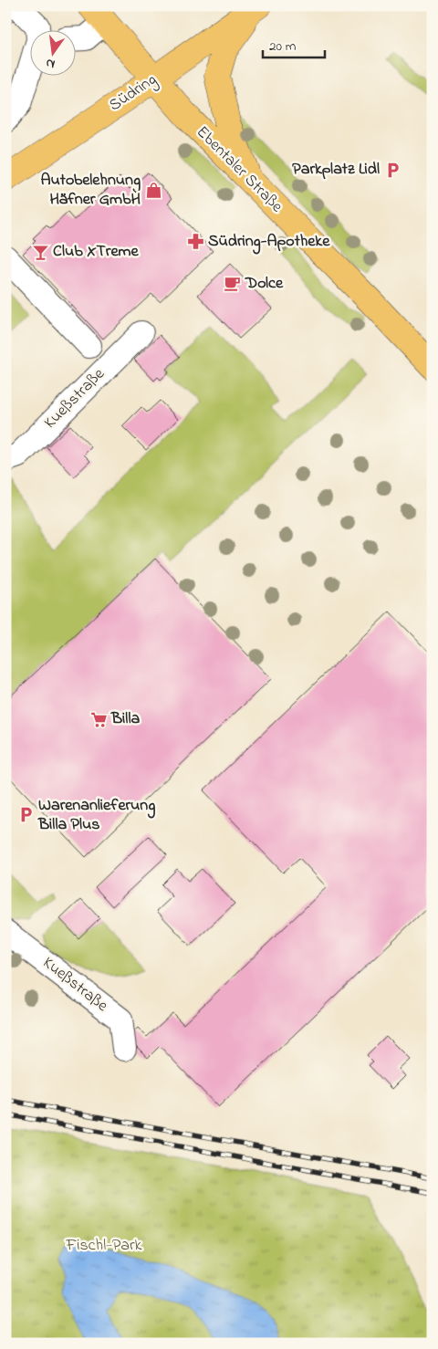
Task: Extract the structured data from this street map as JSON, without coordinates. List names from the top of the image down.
{
  "streets": {
    "main road": ["Südring", "Ebentaler Straße"],
    "street": ["Kueßstraße"]
  },
  "crossings": [
    ["Südring", "Ebentaler Straße"]
  ],
  "parks": ["Fischl-Park"],
  "places": {
    "parking": ["Parkplatz Lidl", "Warenanlieferung Billa Plus"],
    "shop": ["Autobelehnung Häfner GmbH"],
    "pharmacy": ["Südring-Apotheke"],
    "bar": ["Club XTreme"],
    "cafe": ["Dolce"],
    "supermarket": ["Billa"]
  },
  "scale_bar": "20 m",
  "north": "bottom"
}
